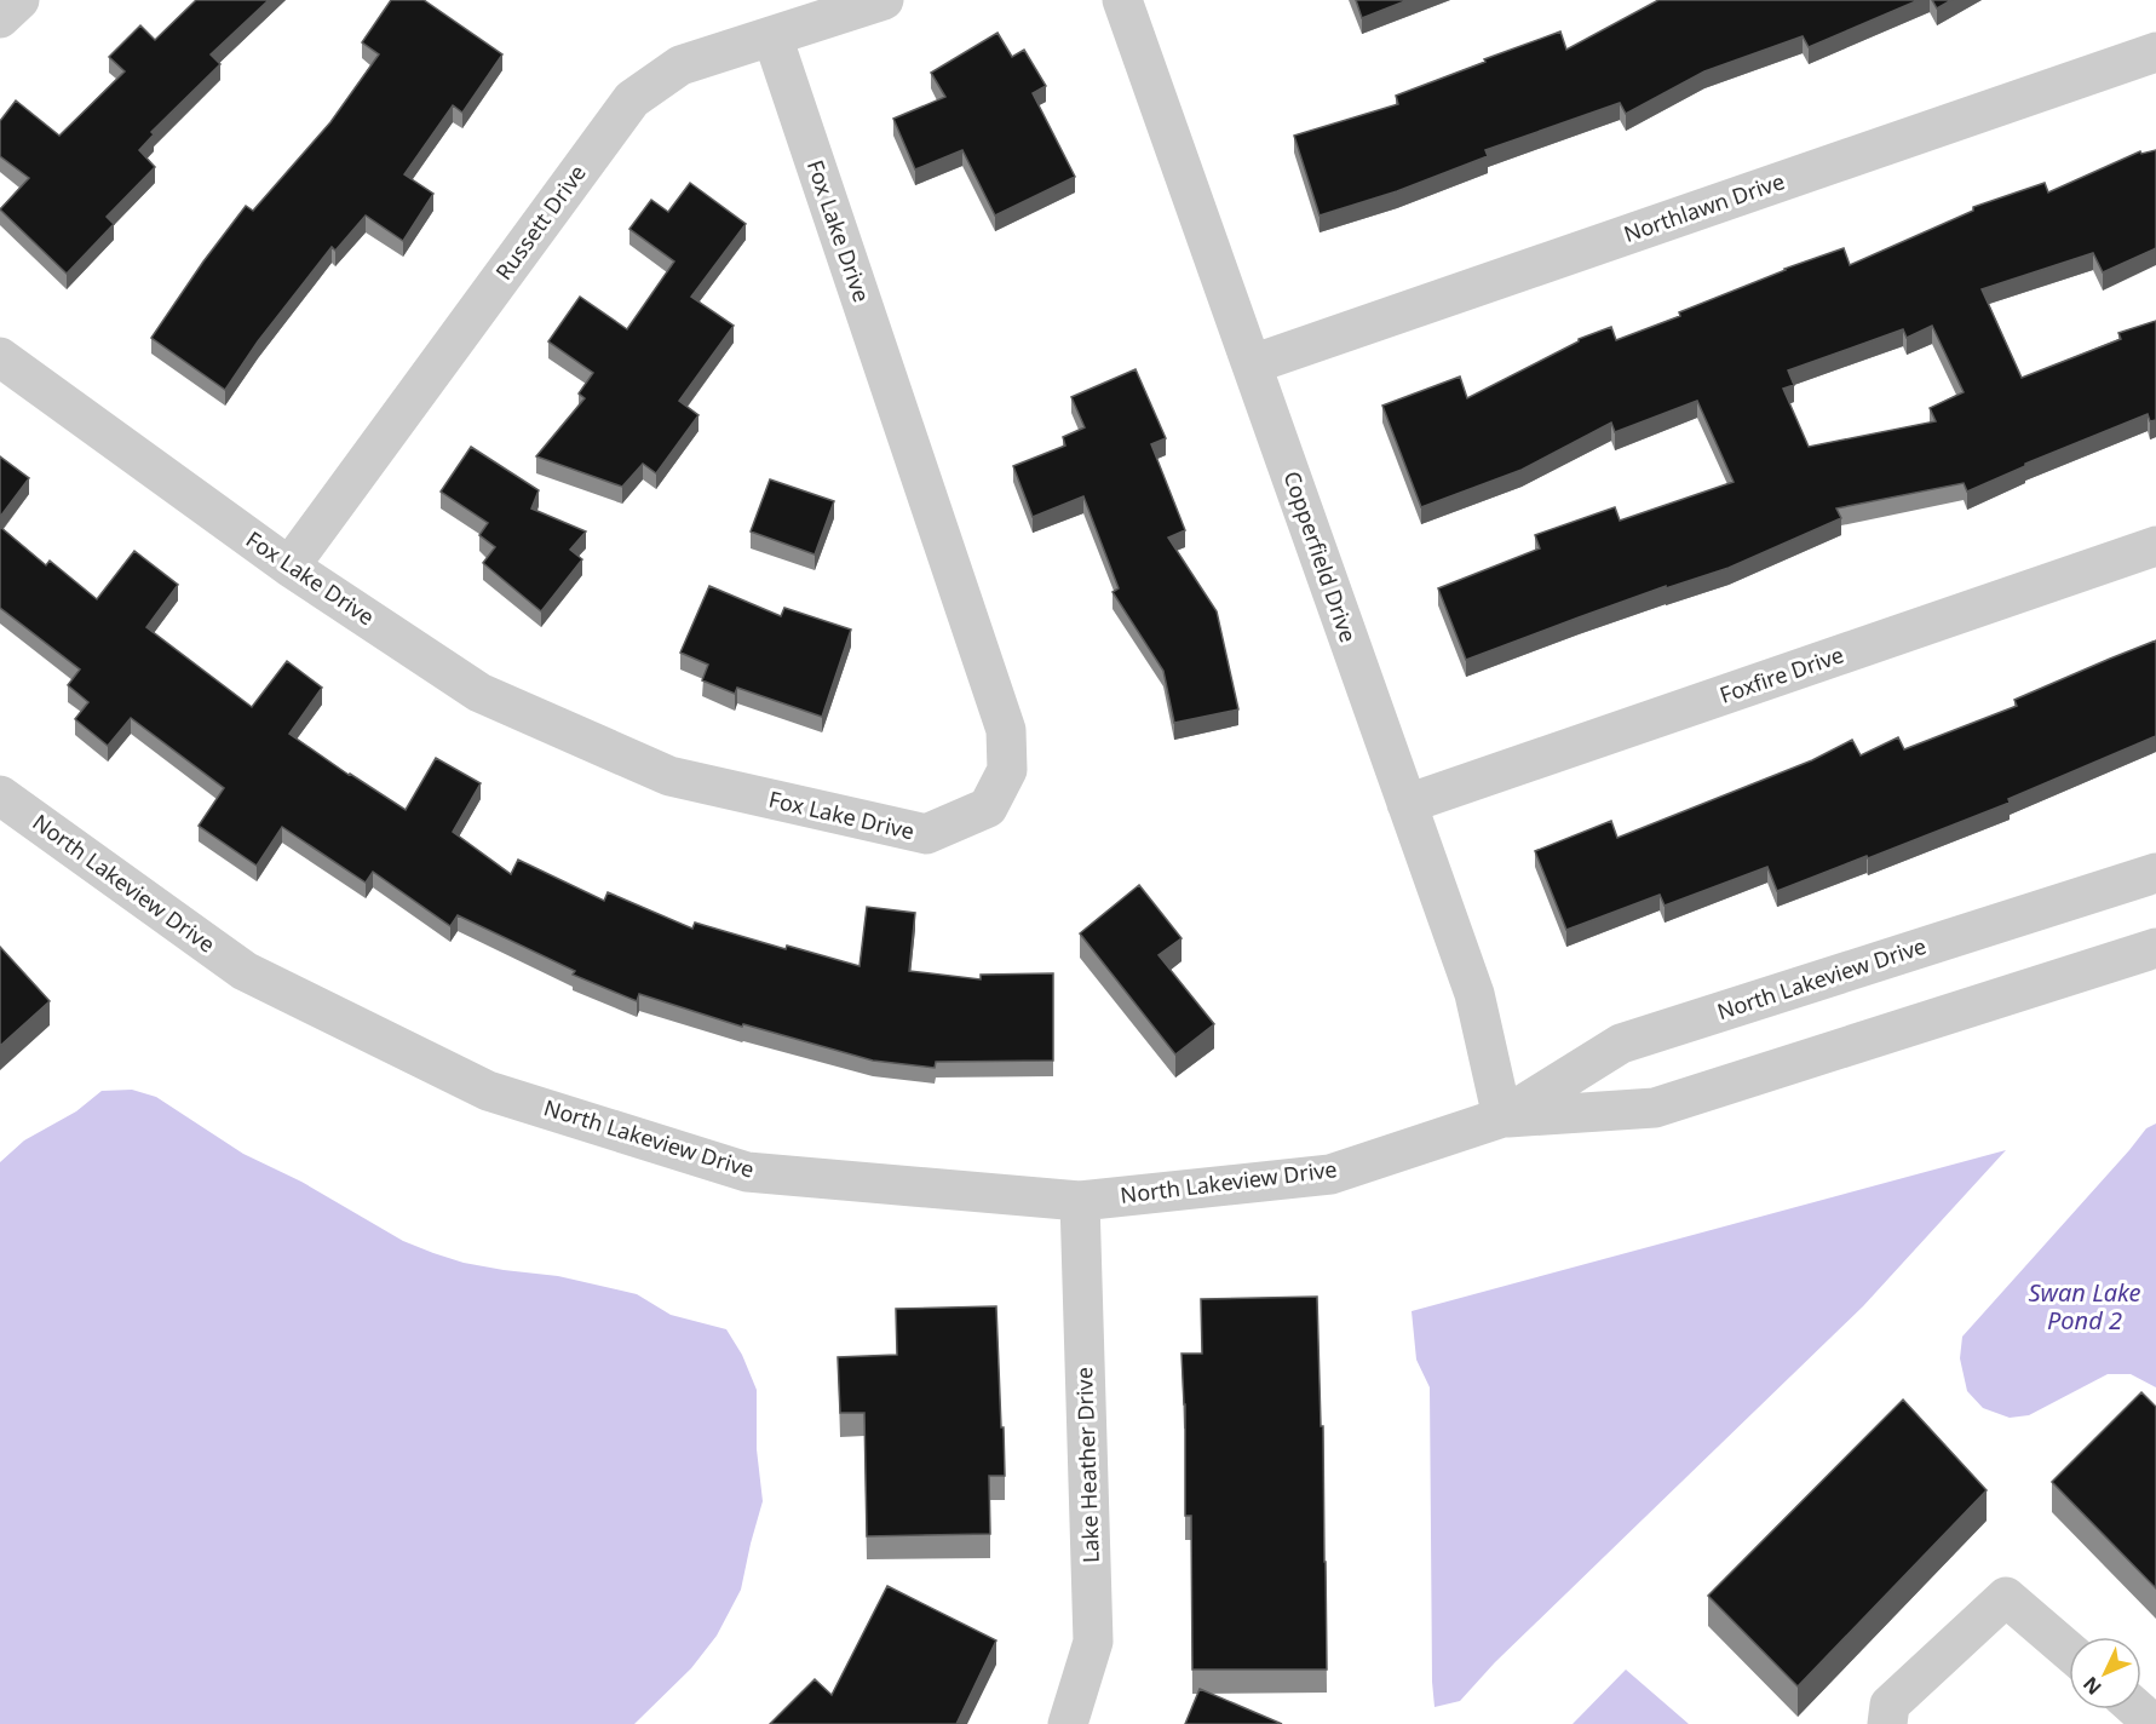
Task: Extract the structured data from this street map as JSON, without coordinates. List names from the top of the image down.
{
  "streets": {
    "street": [
      "Northlawn Drive",
      "Russett Drive",
      "Fox Lake Drive",
      "Copperfield Drive",
      "Foxfire Drive",
      "North Lakeview Drive",
      "Lake Heather Drive"
    ]
  },
  "crossings": [
    ["Northlawn Drive", "Copperfield Drive"],
    ["Russett Drive", "Fox Lake Drive"],
    ["Copperfield Drive", "Foxfire Drive"],
    ["Copperfield Drive", "North Lakeview Drive"],
    ["North Lakeview Drive", "Lake Heather Drive"]
  ],
  "water": ["Swan Lake Pond 2"],
  "north": "bottom left"
}
